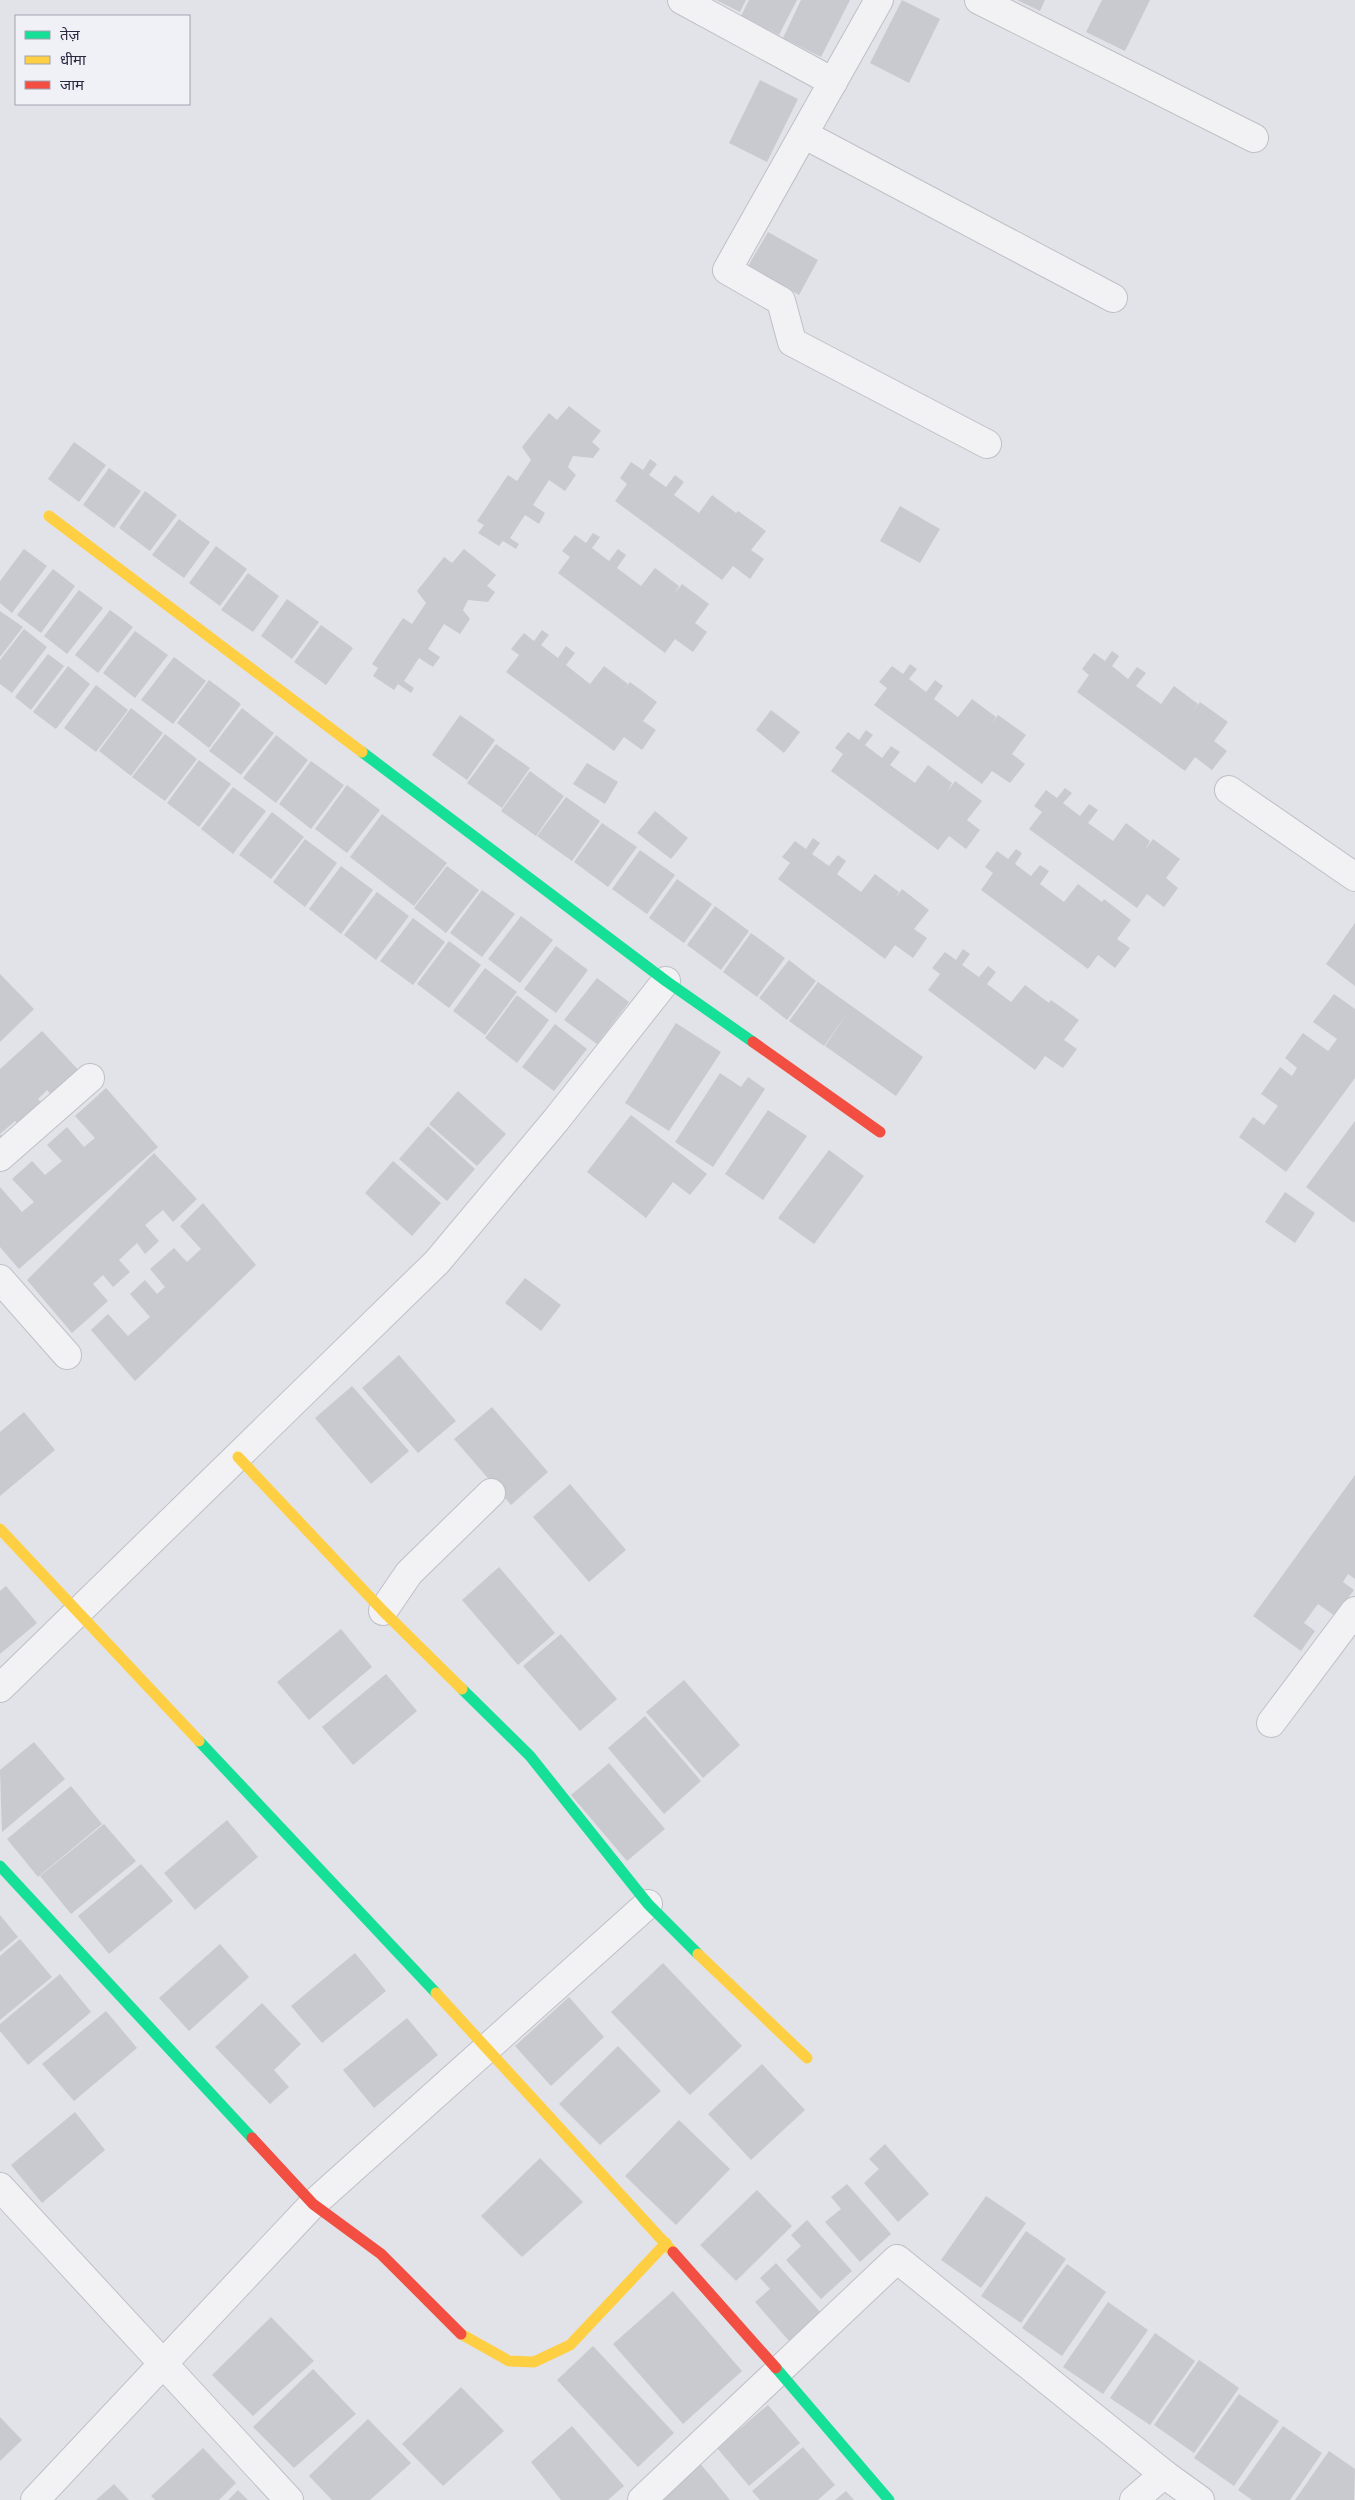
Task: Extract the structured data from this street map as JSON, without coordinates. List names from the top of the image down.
{
  "legend": ["तेज़", "धीमा", "जाम"]
}
